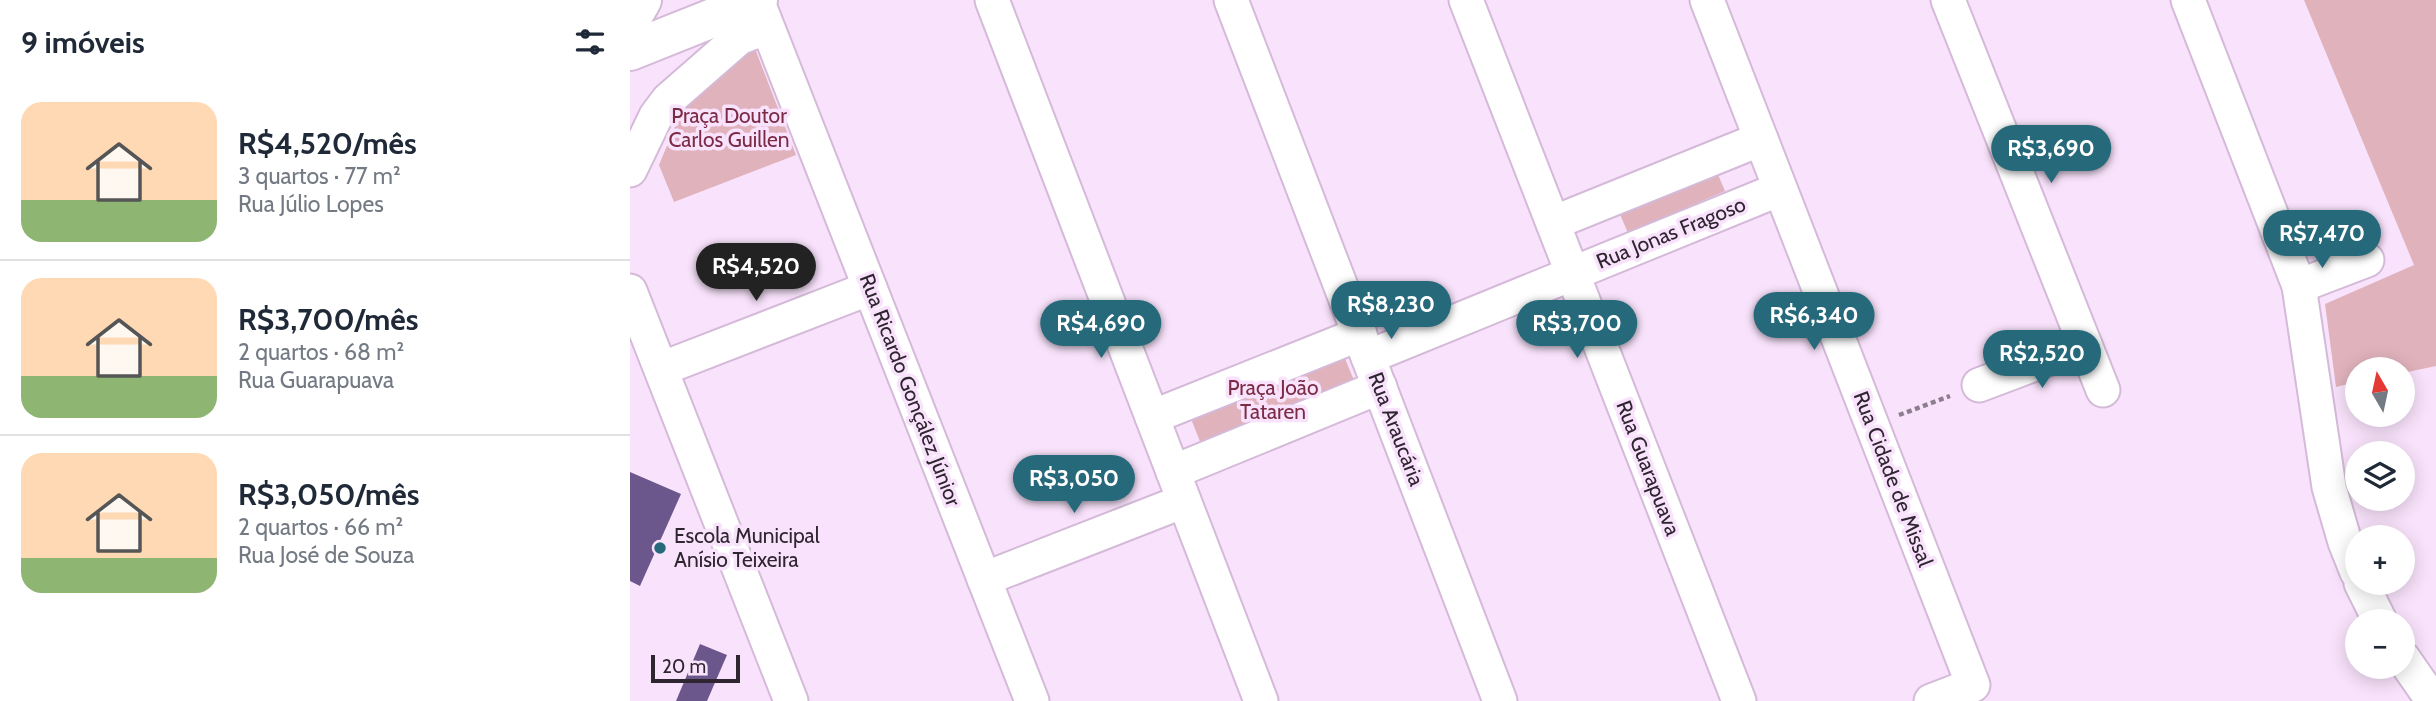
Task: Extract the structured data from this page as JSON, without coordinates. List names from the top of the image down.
{
  "streets": {
    "street": [
      "Rua Jonas Fragoso",
      "Rua Ricardo Gonçález Júnior",
      "Rua Araucária",
      "Rua Guarapuava",
      "Rua Cidade de Missal"
    ]
  },
  "crossings": [
    ["Rua Jonas Fragoso", "Rua Araucária"],
    ["Rua Jonas Fragoso", "Rua Guarapuava"],
    ["Rua Jonas Fragoso", "Rua Cidade de Missal"]
  ],
  "parks": ["Praça Doutor Carlos Guillen", "Praça João Tataren"],
  "places": ["Escola Municipal Anísio Teixeira"],
  "scale_bar": "20 m",
  "north": "top",
  "page": {
    "heading": "9 imóveis",
    "list": [
      {
        "name": "R$4,520/mês",
        "note": "3 quartos · 77 m² · Rua Júlio Lopes"
      },
      {
        "name": "R$3,700/mês",
        "note": "2 quartos · 68 m² · Rua Guarapuava"
      },
      {
        "name": "R$3,050/mês",
        "note": "2 quartos · 66 m² · Rua José de Souza"
      }
    ],
    "price": [
      "R$3,690",
      "R$7,470",
      "R$4,520",
      "R$8,230",
      "R$6,340",
      "R$4,690",
      "R$3,700",
      "R$2,520",
      "R$3,050"
    ],
    "map_buttons": ["+", "−"],
    "scale": "20 m"
  }
}
